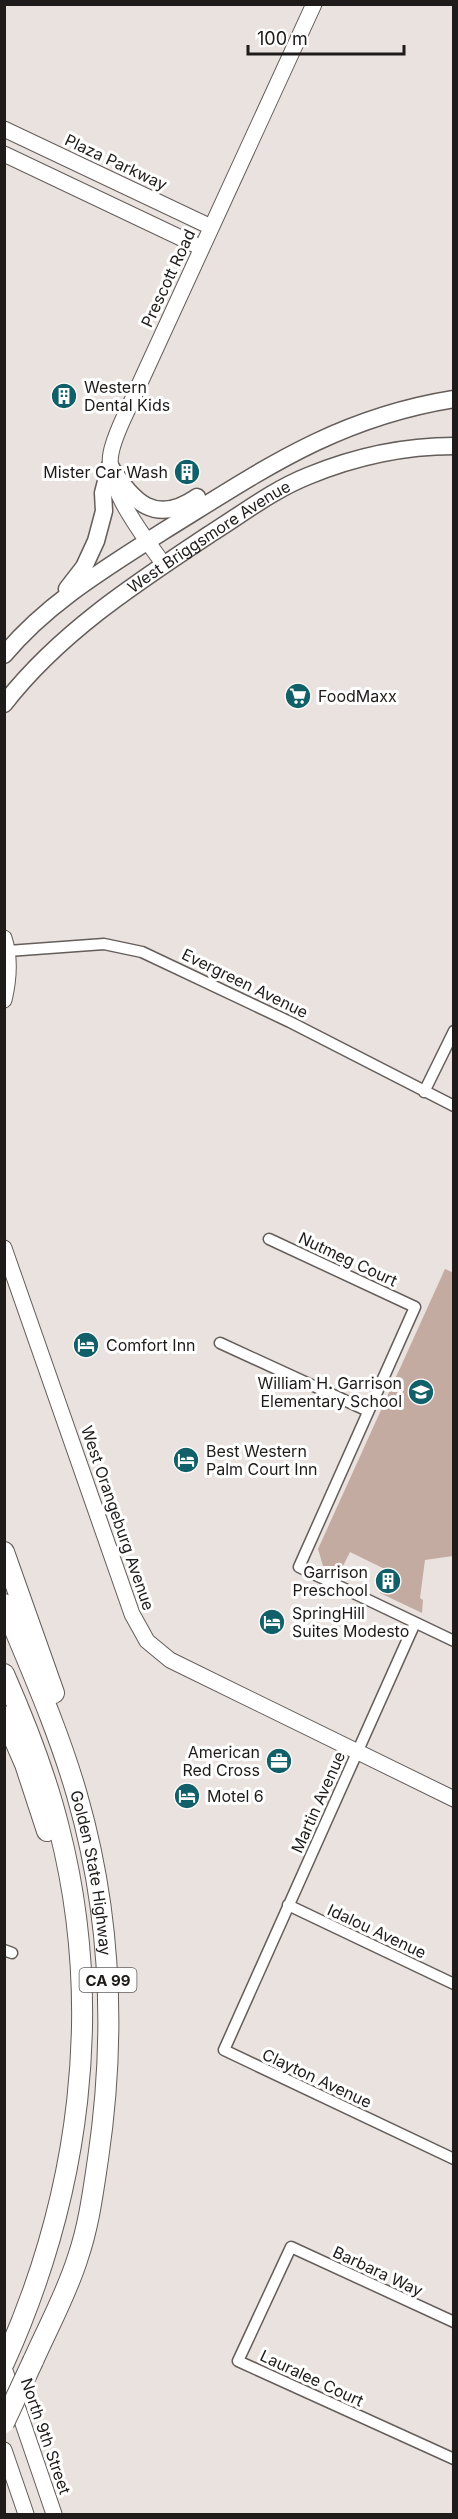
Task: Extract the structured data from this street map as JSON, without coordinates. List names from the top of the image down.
{
  "streets": {
    "highway": ["Golden State Highway", "CA 99"],
    "main road": ["West Briggsmore Avenue"],
    "street": [
      "Plaza Parkway",
      "Prescott Road",
      "Evergreen Avenue",
      "Nutmeg Court",
      "West Orangeburg Avenue",
      "Martin Avenue",
      "Idalou Avenue",
      "Clayton Avenue",
      "Barbara Way",
      "Lauralee Court",
      "North 9th Street"
    ]
  },
  "crossings": [
    ["Plaza Parkway", "Prescott Road"],
    ["Prescott Road", "West Briggsmore Avenue"],
    ["West Orangeburg Avenue", "Martin Avenue"],
    ["Martin Avenue", "Idalou Avenue"],
    ["Martin Avenue", "Clayton Avenue"],
    ["Barbara Way", "Lauralee Court"]
  ],
  "places": {
    "building": ["Western Dental Kids", "Mister Car Wash", "Garrison Preschool"],
    "supermarket": ["FoodMaxx"],
    "hotel": [
      "Comfort Inn",
      "Best Western Palm Court Inn",
      "SpringHill Suites Modesto",
      "Motel 6"
    ],
    "school or university": ["William H. Garrison Elementary School"],
    "office": ["American Red Cross"]
  },
  "scale_bar": "100 m"
}
